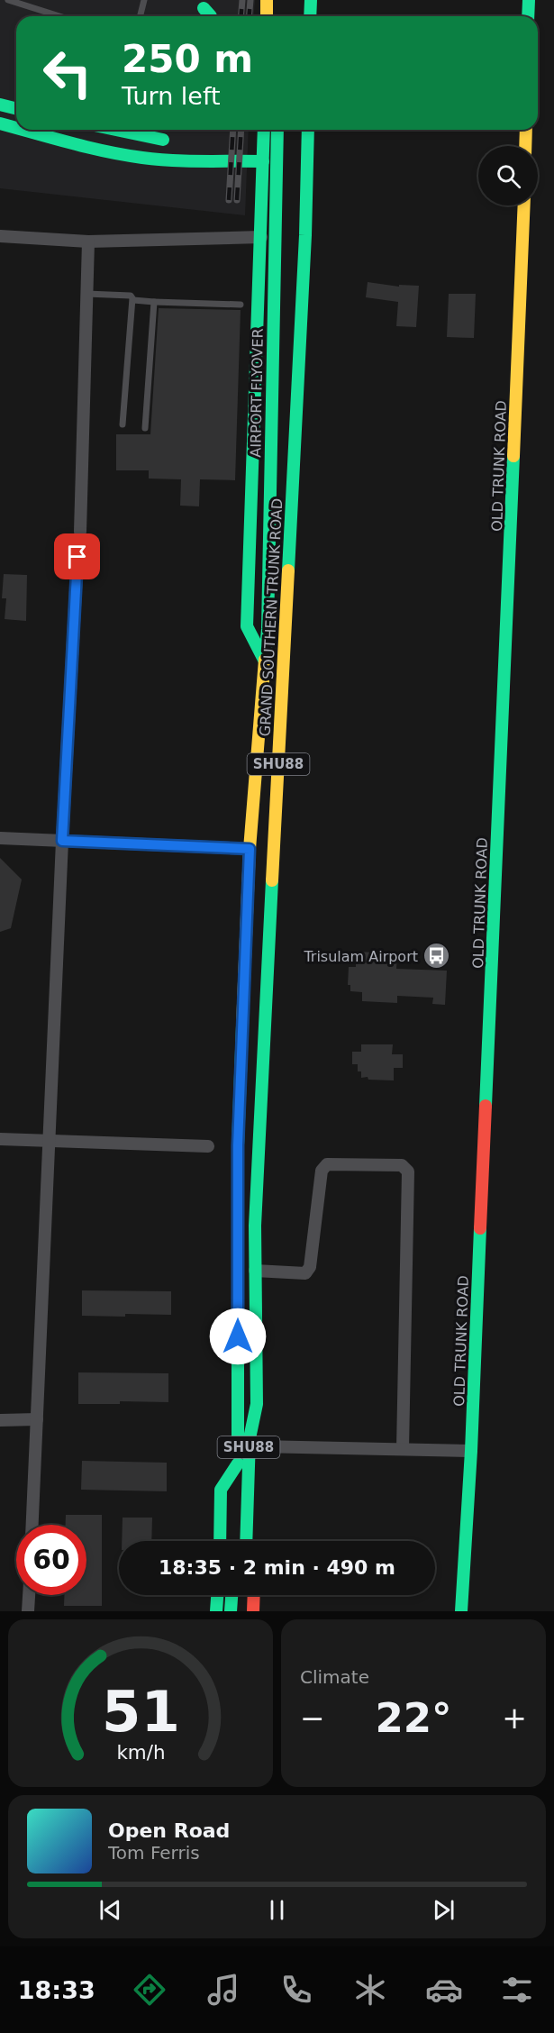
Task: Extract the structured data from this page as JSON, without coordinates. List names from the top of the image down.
{
  "streets": {
    "main road": [
      "AIRPORT FLYOVER",
      "OLD TRUNK ROAD",
      "GRAND SOUTHERN TRUNK ROAD",
      "SHU88"
    ]
  },
  "crossings": [
    ["AIRPORT FLYOVER", "GRAND SOUTHERN TRUNK ROAD"],
    ["GRAND SOUTHERN TRUNK ROAD", "SHU88"]
  ],
  "places": {
    "bus stop": ["Trisulam Airport"]
  },
  "page": {
    "turn": ["250 m", "Turn left"],
    "limit": "60",
    "trip": "18:35 · 2 min · 490 m",
    "tile": "Climate",
    "heat": ["−", "22°", "+"],
    "song": ["Open Road", "Tom Ferris"],
    "tabs": "18:33",
    "gauge": ["51", "km/h"]
  }
}
